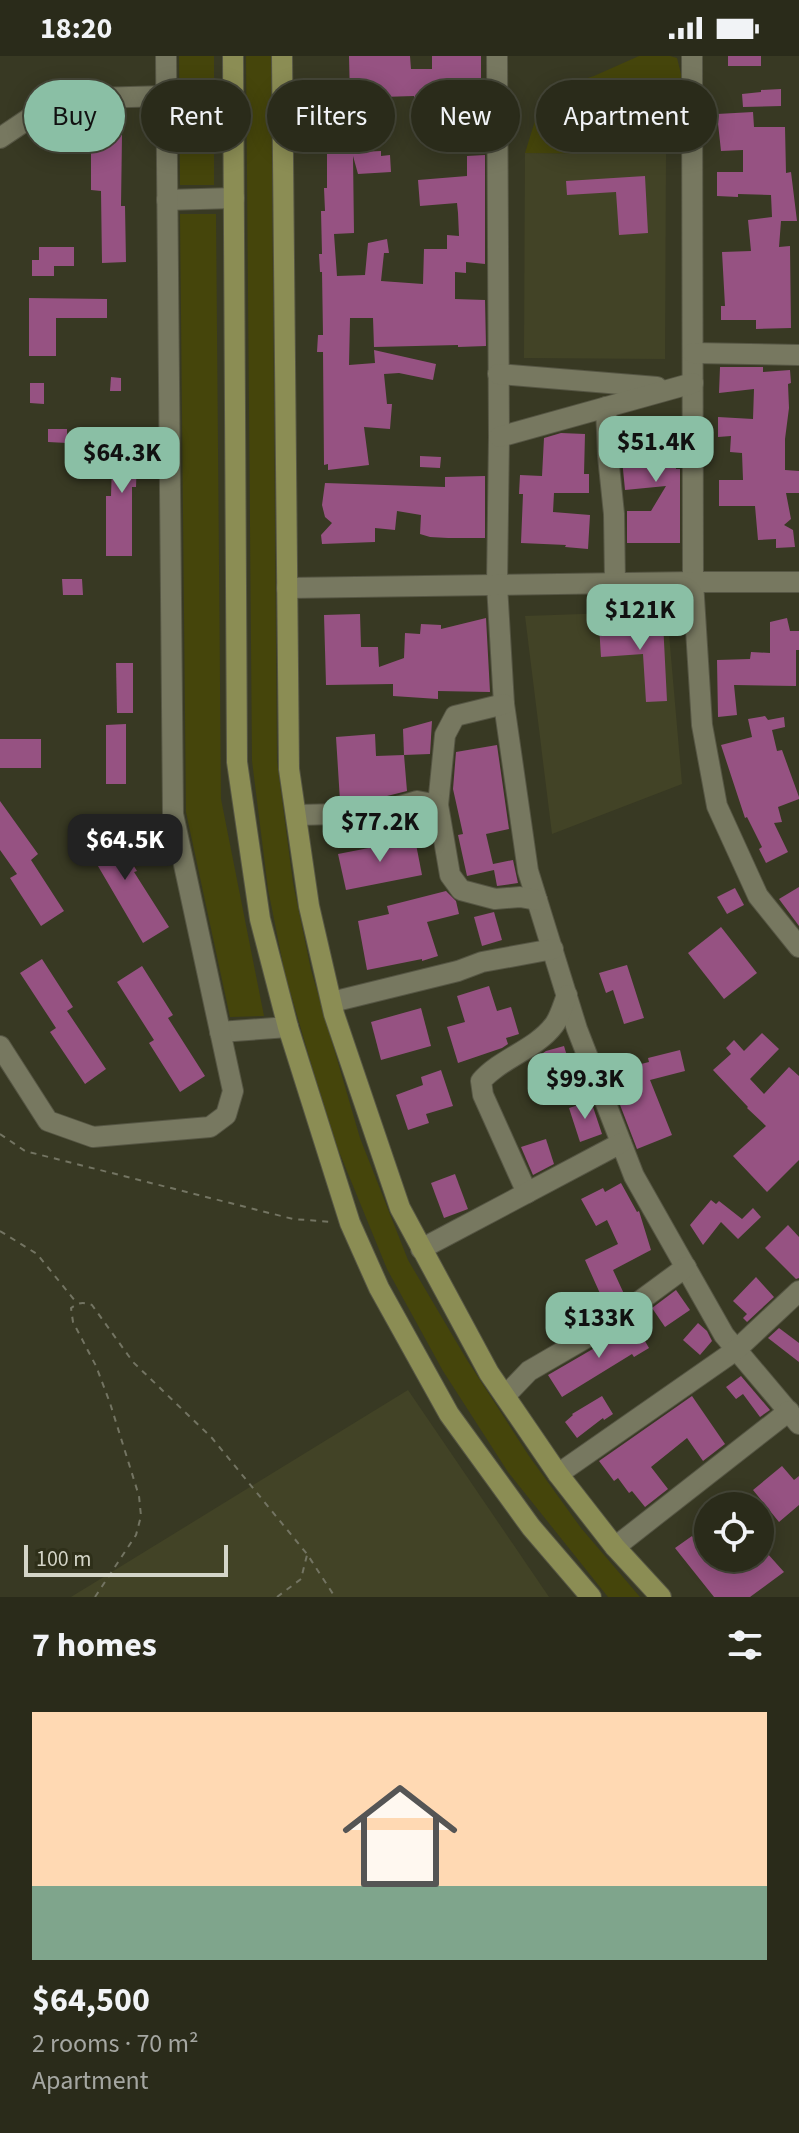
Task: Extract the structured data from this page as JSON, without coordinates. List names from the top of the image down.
{
  "scale_bar": "100 m",
  "page": {
    "status": "18:20",
    "chip": [
      "Buy",
      "Rent",
      "Filters",
      "New",
      "Apartment"
    ],
    "price": [
      "$51.4K",
      "$64.3K",
      "$121K",
      "$77.2K",
      "$64.5K",
      "$99.3K",
      "$133K"
    ],
    "scale": "100 m",
    "heading": "7 homes",
    "list": [
      {
        "name": "$64,500",
        "note": "2 rooms · 70 m² · Apartment"
      }
    ]
  }
}
